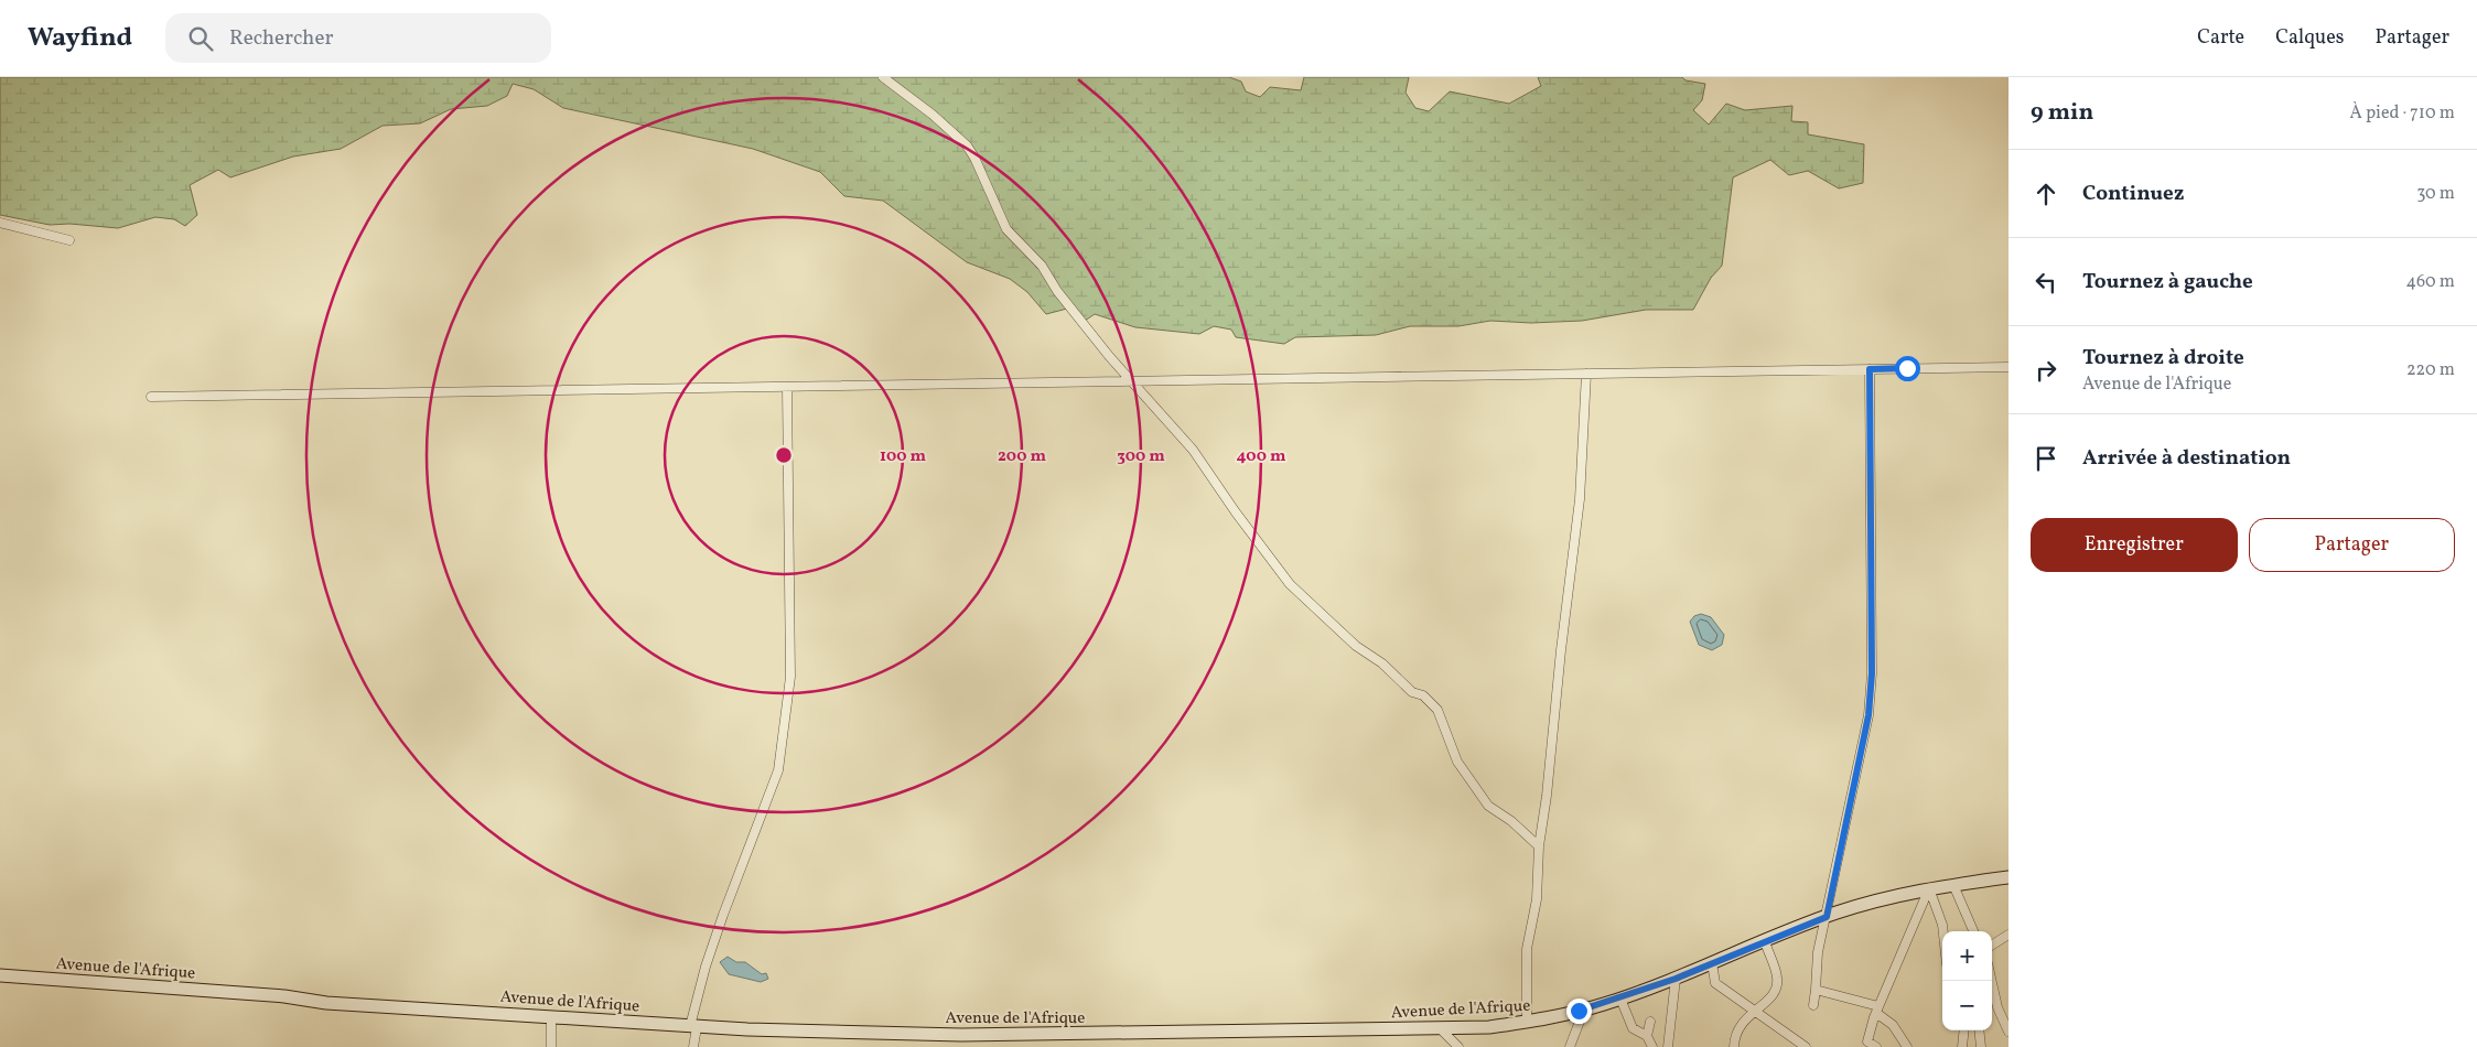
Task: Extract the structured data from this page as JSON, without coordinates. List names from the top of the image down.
{
  "streets": {
    "main road": ["Avenue de l'Afrique"]
  },
  "page": {
    "header": "Wayfind",
    "search": "Rechercher",
    "nav": ["Carte", "Calques", "Partager"],
    "heading": ["9 min", "À pied · 710 m"],
    "list": [
      ["Continuez", "30 m"],
      ["Tournez à gauche", "460 m"],
      ["Tournez à droite", "Avenue de l'Afrique", "220 m"],
      "Arrivée à destination"
    ],
    "buttons": ["Enregistrer", "Partager"],
    "map_buttons": ["+", "−"]
  },
  "rings": [
    "100 m",
    "200 m",
    "300 m",
    "400 m"
  ]
}
